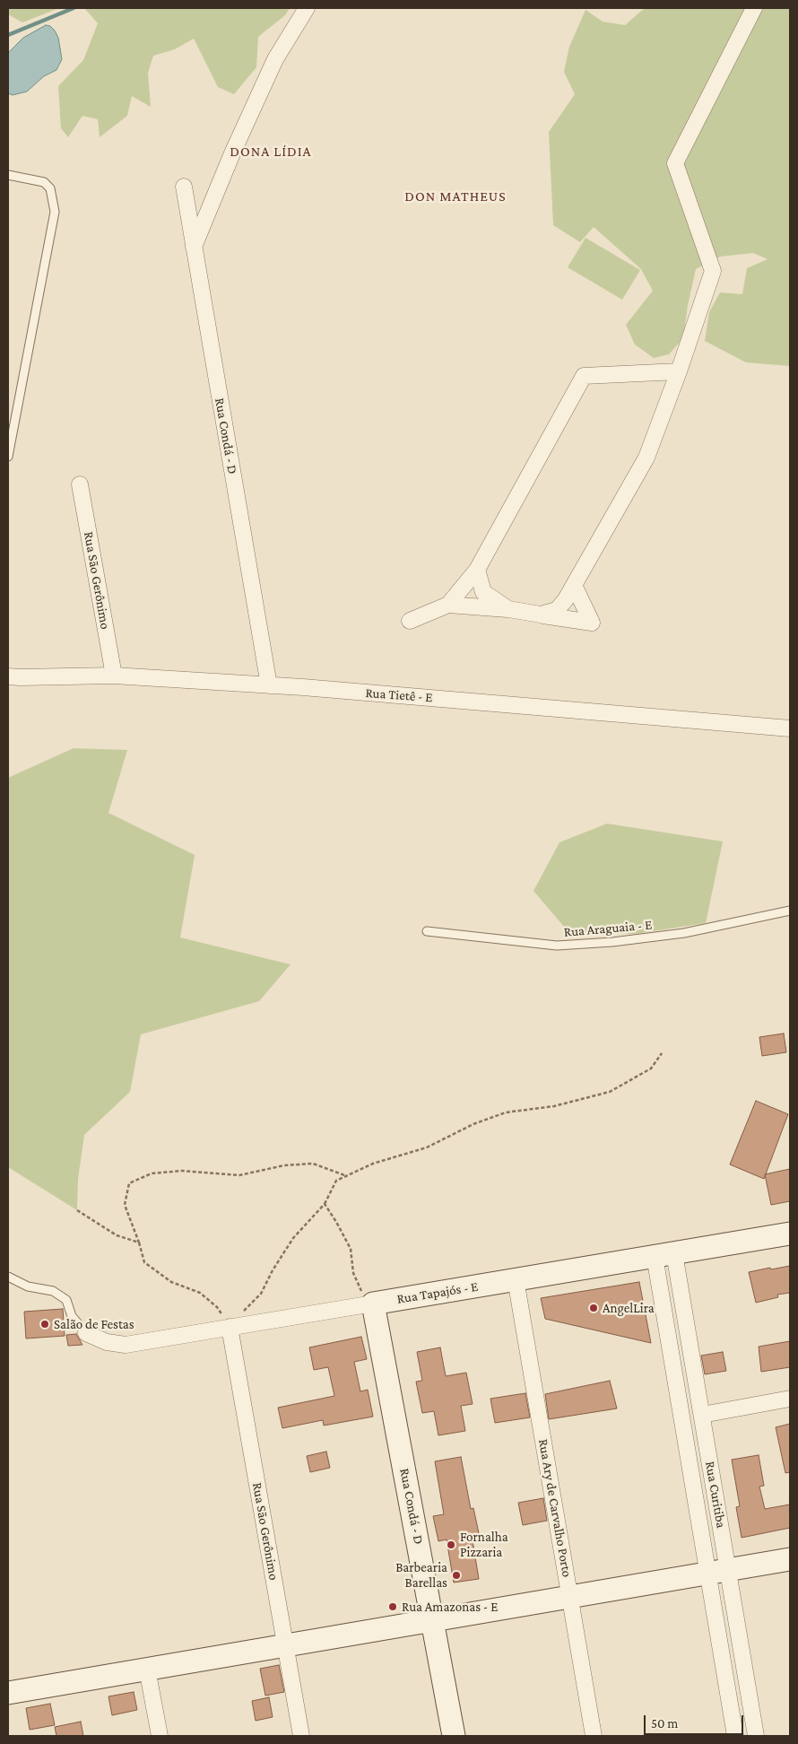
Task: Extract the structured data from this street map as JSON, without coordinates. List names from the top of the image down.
{
  "streets": {
    "street": [
      "Rua Condá - D",
      "Rua São Gerônimo",
      "Rua Tietê - E",
      "Rua Tapajós - E",
      "Rua Curitiba",
      "Rua Ary de Carvalho Porto"
    ],
    "lane": ["Rua Araguaia - E"]
  },
  "crossings": [
    ["Rua Condá - D", "Rua Tietê - E"],
    ["Rua Condá - D", "Rua Tapajós - E"],
    ["Rua São Gerônimo", "Rua Tietê - E"],
    ["Rua São Gerônimo", "Rua Tapajós - E"],
    ["Rua Tapajós - E", "Rua Curitiba"],
    ["Rua Tapajós - E", "Rua Ary de Carvalho Porto"]
  ],
  "districts": ["DONA LÍDIA", "DON MATHEUS"],
  "places": [
    "AngelLira",
    "Salão de Festas",
    "Fornalha Pizzaria",
    "Barbearia Barellas",
    "Rua Amazonas - E"
  ],
  "scale_bar": "50 m"
}
